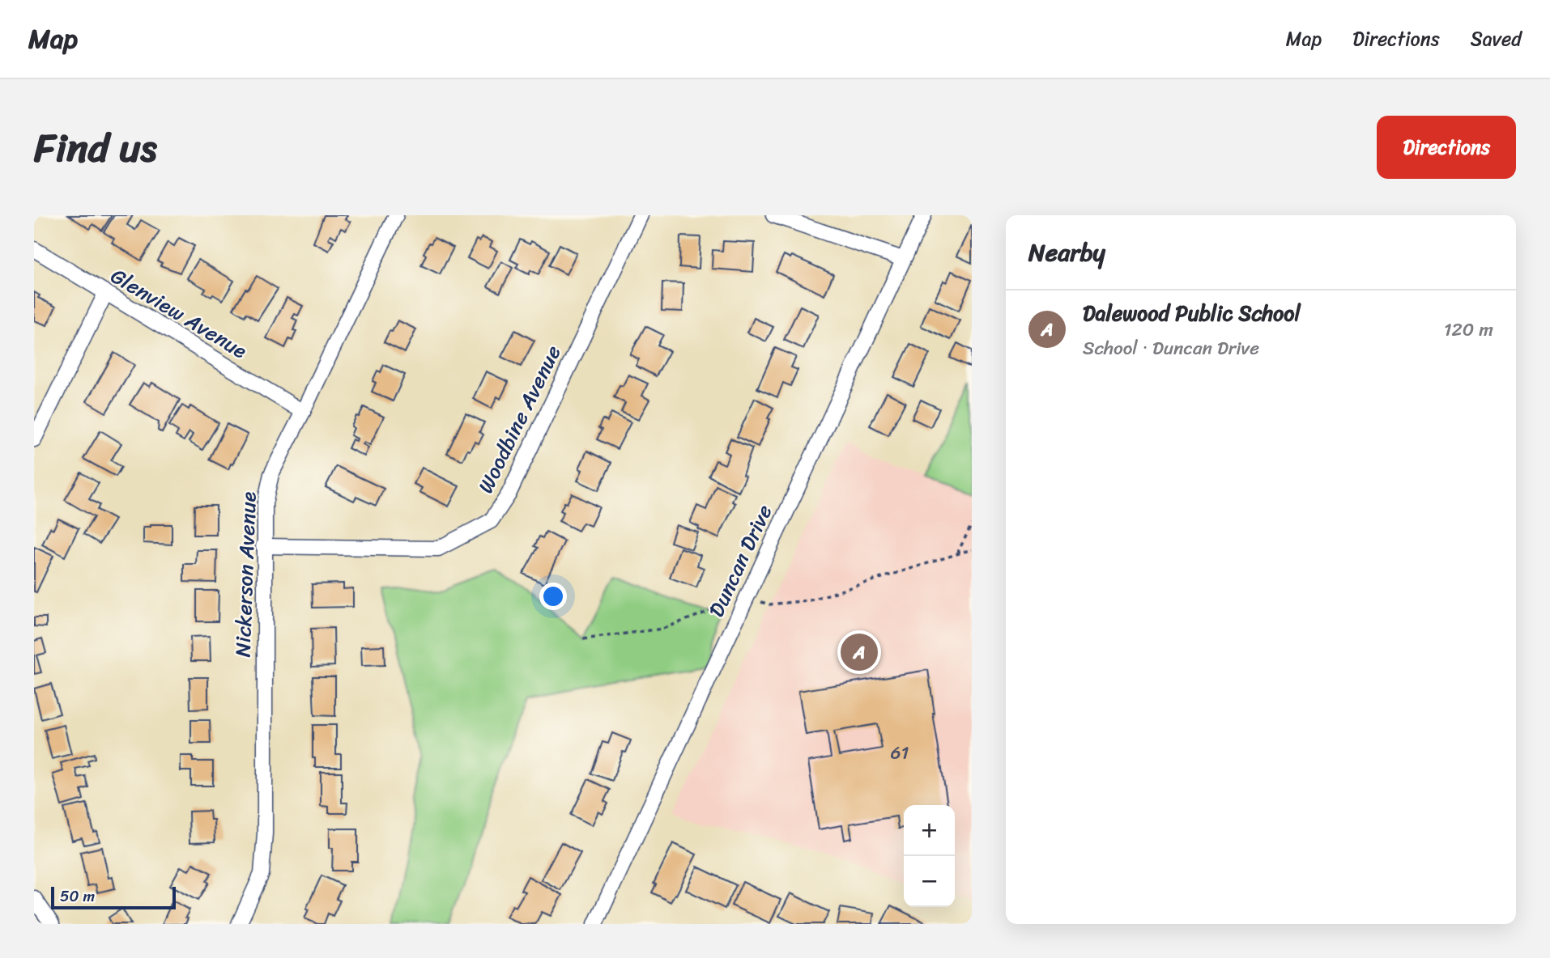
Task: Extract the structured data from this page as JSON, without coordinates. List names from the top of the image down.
{
  "streets": {
    "street": [
      "Glenview Avenue",
      "Woodbine Avenue",
      "Duncan Drive",
      "Nickerson Avenue"
    ]
  },
  "crossings": [
    ["Glenview Avenue", "Nickerson Avenue"],
    ["Woodbine Avenue", "Nickerson Avenue"]
  ],
  "house_numbers": ["61"],
  "scale_bar": "50 m",
  "page": {
    "header": "Map",
    "nav": ["Map", "Directions", "Saved"],
    "title": "Find us",
    "buttons": "Directions",
    "heading": "Nearby",
    "list": [
      {
        "mark": "A",
        "name": "Dalewood Public School",
        "note": "School · Duncan Drive",
        "value": "120 m"
      }
    ],
    "pins": "A",
    "map_buttons": ["+", "−"],
    "scale": "50 m"
  }
}
